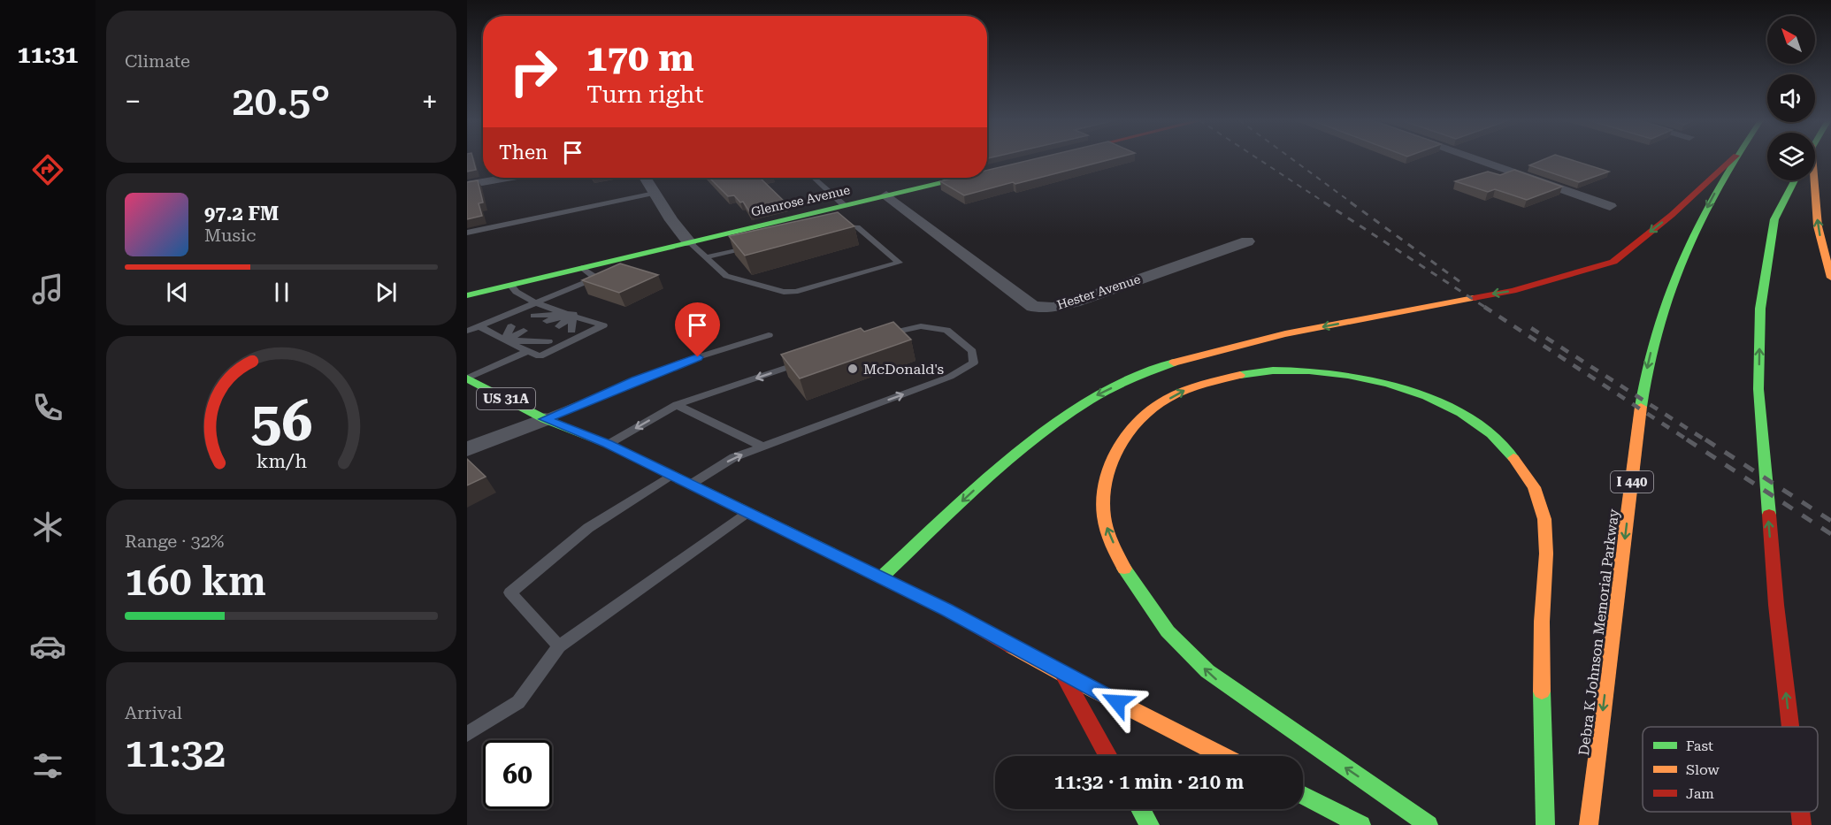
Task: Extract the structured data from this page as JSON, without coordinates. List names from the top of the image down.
{
  "streets": {
    "main road": [
      "Glenrose Avenue",
      "US 31A",
      "I 440",
      "Debra K Johnson Memorial Parkway"
    ],
    "street": ["Hester Avenue"]
  },
  "crossings": [
    ["Glenrose Avenue", "Hester Avenue"]
  ],
  "one_way": ["Debra K Johnson Memorial Parkway"],
  "places": ["McDonald's"],
  "legend": ["Fast", "Slow", "Jam"],
  "north": "top left",
  "page": {
    "tabs": "11:31",
    "tile": [
      "Climate",
      ["Range · 32%", "160 km"],
      ["Arrival", "11:32"]
    ],
    "turn": ["170 m", "Turn right"],
    "heat": ["−", "20.5°", "+"],
    "then": "Then",
    "song": ["97.2 FM", "Music"],
    "limit": "60",
    "trip": "11:32 · 1 min · 210 m",
    "gauge": ["56", "km/h"]
  }
}
